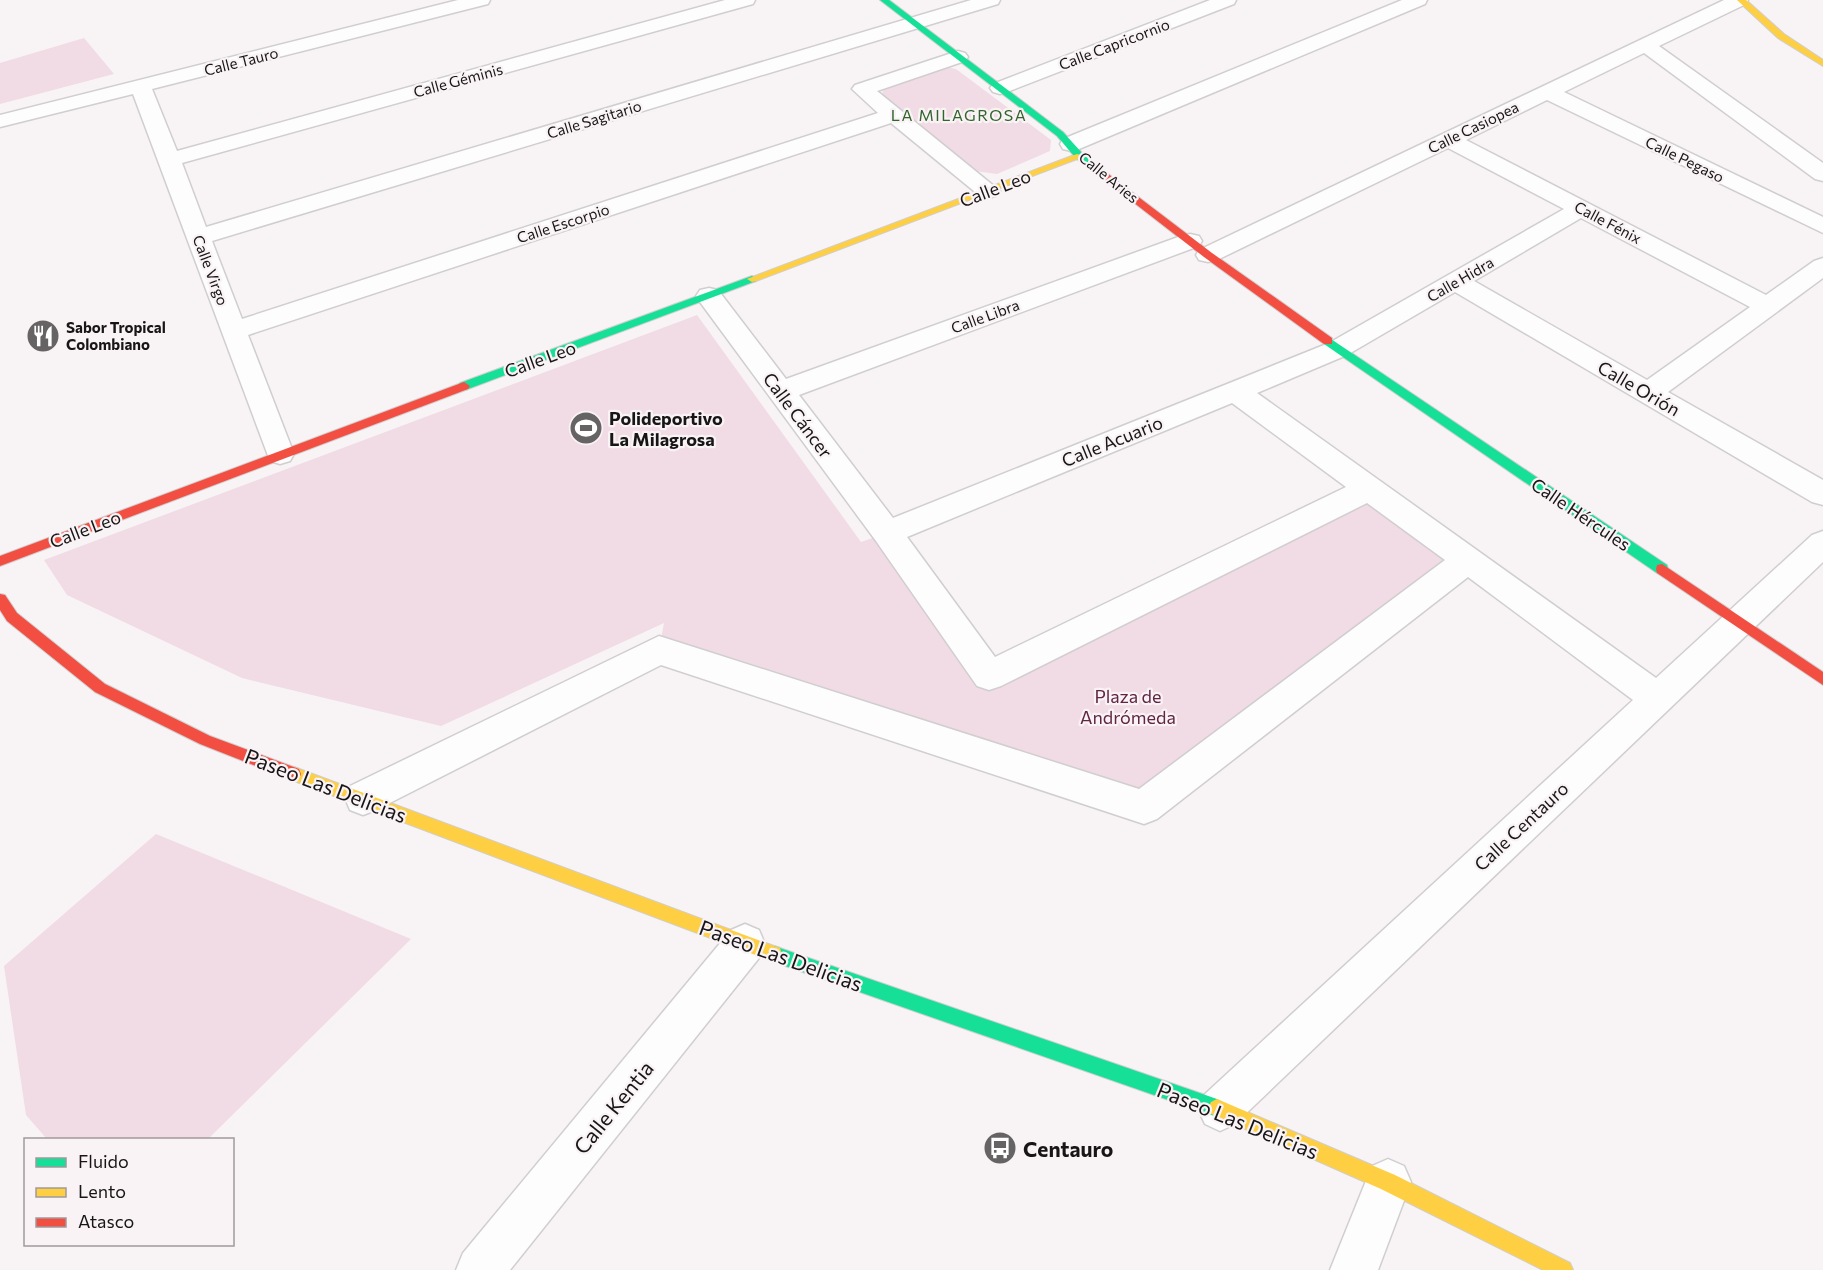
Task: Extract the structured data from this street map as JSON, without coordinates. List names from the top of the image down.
{
  "streets": {
    "street": [
      "Calle Capricornio",
      "Calle Tauro",
      "Calle Géminis",
      "Calle Sagitario",
      "Calle Casiopea",
      "Calle Pegaso",
      "Calle Aries",
      "Calle Leo",
      "Calle Fénix",
      "Calle Escorpio",
      "Calle Virgo",
      "Calle Hidra",
      "Calle Libra",
      "Calle Orión",
      "Calle Cáncer",
      "Calle Acuario",
      "Calle Hércules",
      "Paseo Las Delicias",
      "Calle Centauro",
      "Calle Kentia"
    ]
  },
  "crossings": [
    ["Calle Capricornio", "Calle Aries"],
    ["Calle Tauro", "Calle Virgo"],
    ["Calle Géminis", "Calle Virgo"],
    ["Calle Sagitario", "Calle Aries"],
    ["Calle Sagitario", "Calle Virgo"],
    ["Calle Casiopea", "Calle Pegaso"],
    ["Calle Casiopea", "Calle Aries"],
    ["Calle Casiopea", "Calle Fénix"],
    ["Calle Casiopea", "Calle Libra"],
    ["Calle Aries", "Calle Leo"],
    ["Calle Aries", "Calle Hidra"],
    ["Calle Aries", "Calle Libra"],
    ["Calle Aries", "Calle Acuario"],
    ["Calle Aries", "Calle Hércules"],
    ["Calle Leo", "Calle Virgo"],
    ["Calle Leo", "Calle Cáncer"],
    ["Calle Fénix", "Calle Hidra"],
    ["Calle Escorpio", "Calle Virgo"],
    ["Calle Hidra", "Calle Orión"],
    ["Calle Hidra", "Calle Acuario"],
    ["Calle Hidra", "Calle Hércules"],
    ["Calle Libra", "Calle Cáncer"],
    ["Calle Cáncer", "Calle Acuario"],
    ["Calle Acuario", "Calle Hércules"],
    ["Calle Hércules", "Calle Centauro"],
    ["Paseo Las Delicias", "Calle Centauro"],
    ["Paseo Las Delicias", "Calle Kentia"]
  ],
  "districts": ["LA MILAGROSA"],
  "parks": ["Plaza de Andrómeda"],
  "places": {
    "restaurant": ["Sabor Tropical Colombiano"],
    "sports": ["Polideportivo La Milagrosa"],
    "bus stop": ["Centauro"]
  },
  "legend": ["Fluido", "Lento", "Atasco"]
}
